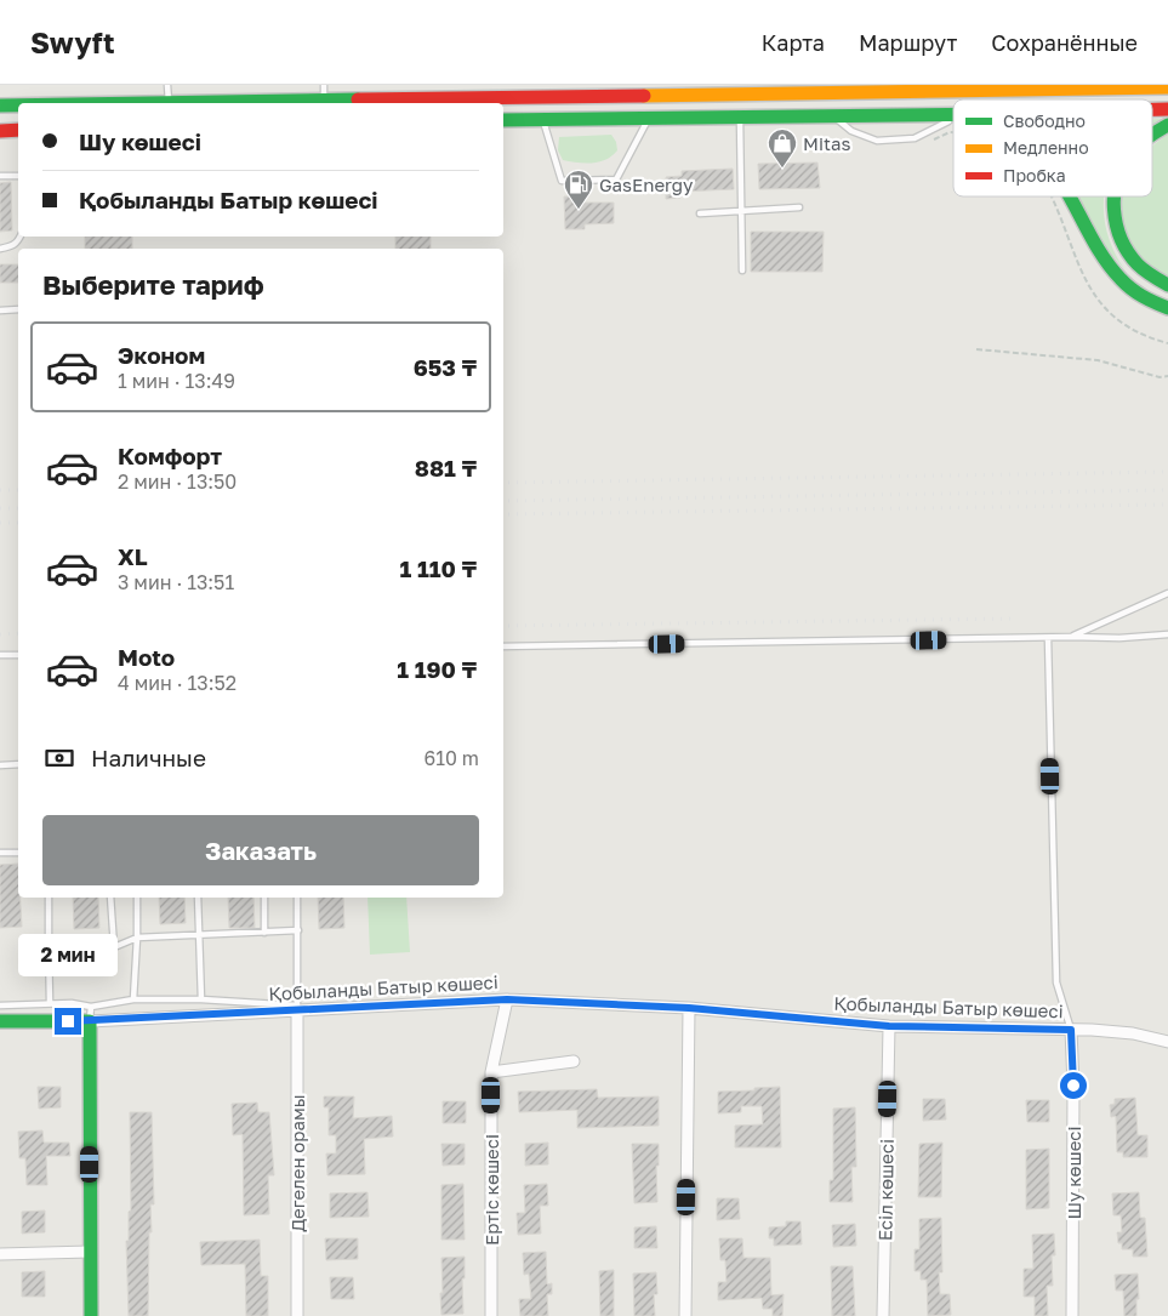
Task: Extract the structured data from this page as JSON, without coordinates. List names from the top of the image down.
{
  "streets": {
    "main road": ["Қобыланды Батыр көшесі"],
    "street": [
      "Дегелен орамы",
      "Шу көшесі",
      "Ертіс көшесі",
      "Есіл көшесі"
    ]
  },
  "crossings": [
    ["Қобыланды Батыр көшесі", "Дегелен орамы"],
    ["Қобыланды Батыр көшесі", "Шу көшесі"],
    ["Қобыланды Батыр көшесі", "Ертіс көшесі"],
    ["Қобыланды Батыр көшесі", "Есіл көшесі"]
  ],
  "places": {
    "shop": ["Mitas"],
    "fuel station": ["GasEnergy"]
  },
  "legend": ["Свободно", "Медленно", "Пробка"],
  "page": {
    "header": "Swyft",
    "nav": ["Карта", "Маршрут", "Сохранённые"],
    "banner": ["Шу көшесі", "Қобыланды Батыр көшесі"],
    "heading": "Выберите тариф",
    "list": [
      {
        "name": "Эконом",
        "note": "1 мин · 13:49",
        "value": "653 ₸"
      },
      {
        "name": "Комфорт",
        "note": "2 мин · 13:50",
        "value": "881 ₸"
      },
      {
        "name": "XL",
        "note": "3 мин · 13:51",
        "value": "1 110 ₸"
      },
      {
        "name": "Moto",
        "note": "4 мин · 13:52",
        "value": "1 190 ₸"
      }
    ],
    "pay": ["Наличные", "610 m"],
    "buttons": "Заказать",
    "bubble": "2 мин"
  }
}
